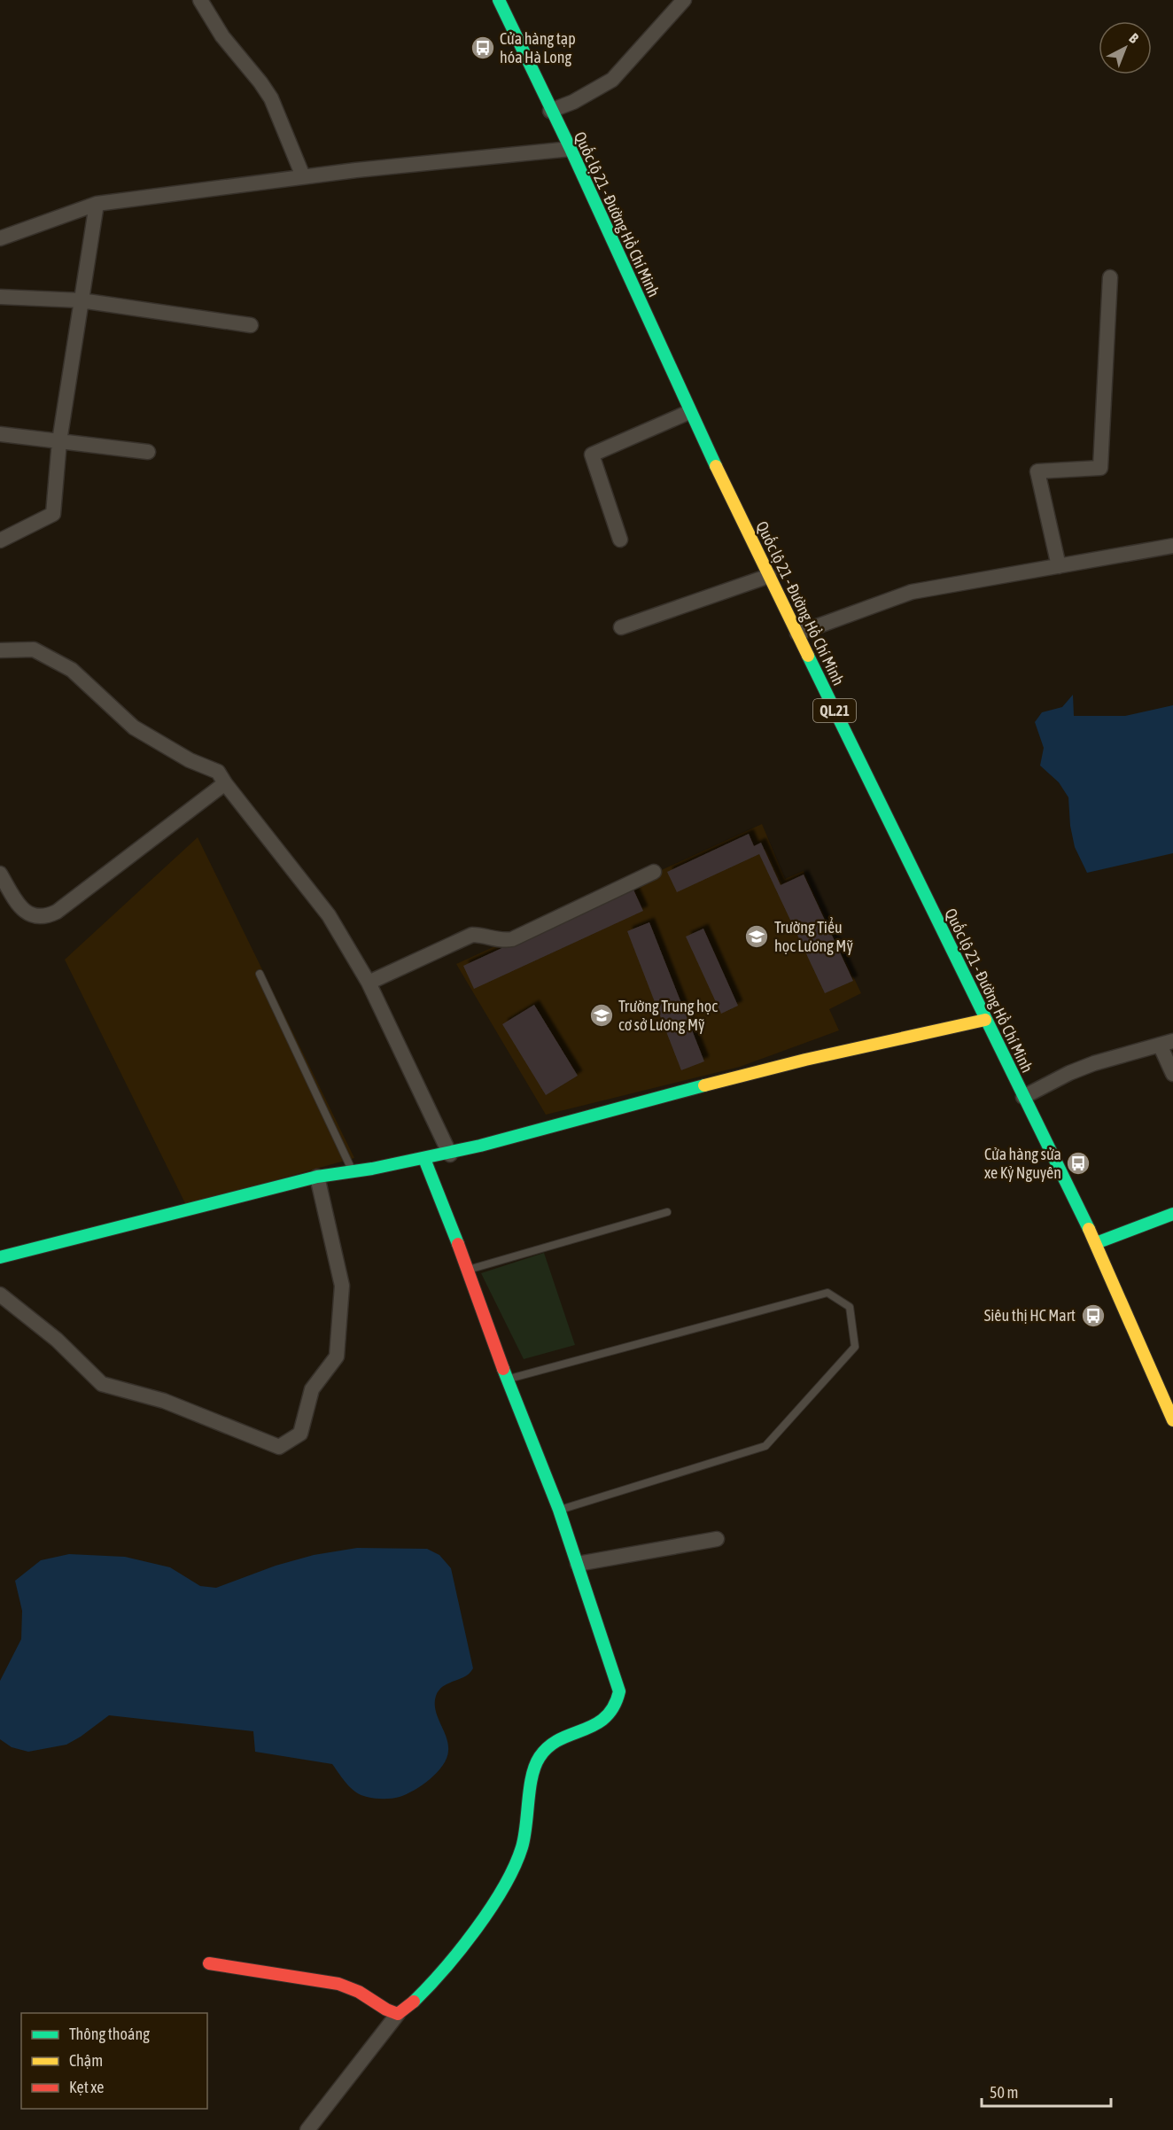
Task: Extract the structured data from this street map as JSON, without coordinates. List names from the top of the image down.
{
  "streets": {
    "main road": ["Quốc lộ 21 - Đường Hồ Chí Minh", "QL.21"]
  },
  "places": {
    "bus stop": ["Cửa hàng tạp hóa Hà Long", "Cửa hàng sửa xe Kỷ Nguyên", "Siêu thị HC Mart"],
    "school or university": ["Trường Tiểu học Lương Mỹ", "Trường Trung học cơ sở Lương Mỹ"]
  },
  "legend": ["Thông thoáng", "Chậm", "Kẹt xe"],
  "scale_bar": "50 m",
  "north": "top right"
}
